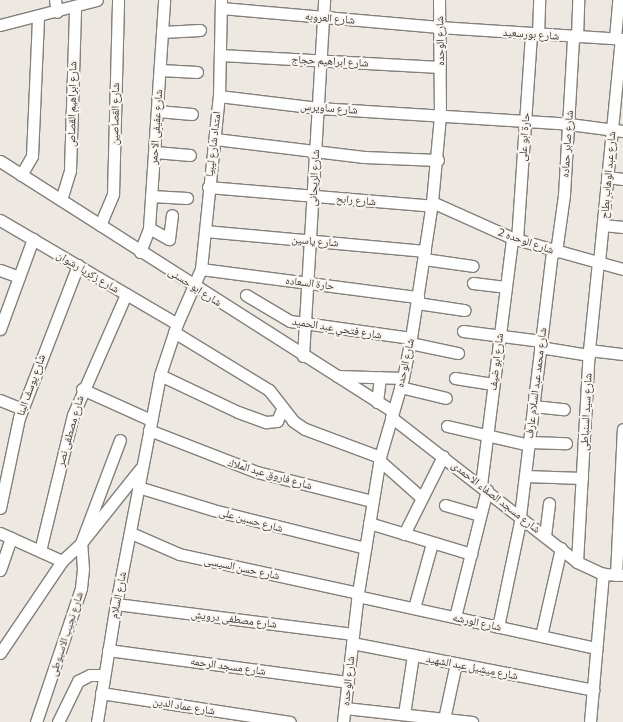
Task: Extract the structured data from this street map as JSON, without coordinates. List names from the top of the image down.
{
  "streets": {
    "street": [
      "شارع العروبه",
      "شارع بورسعيد",
      "شارع الوحده",
      "شارع ابراهيم حجاج",
      "شارع ابراهيم القصاص",
      "شارع ساويرس",
      "شارع القصاصين",
      "شارع عفيفى الاحمر",
      "حارة ابو على",
      "امتداد شارع ليبيا",
      "شارع صابر حماده",
      "شارع عبد الوهاب بطاح",
      "شارع الريحانى",
      "شارع رابح",
      "شارع ياسين",
      "شارع الوحده 2",
      "شارع زكريا رشوان",
      "حارة السعاده",
      "شارع ابو حسنى",
      "شارع فتحي عبد الحميد",
      "شارع ابو ضيف",
      "شارع محمد عبد السلام عارف",
      "شارع يوسف البنا",
      "شارع سيد السنباطى",
      "شارع مصطفى نصر",
      "شارع فاروق عبد الملاك",
      "شارع مسجد الصفاء الاحمدى",
      "شارع حسين على",
      "شارع حسن السيسى",
      "شارع السلام",
      "شارع مصطفى درويش",
      "شارع الورشه",
      "شارع نجيب الاسيوطى",
      "شارع مسجد الرحمه",
      "شارع ميشيل عبد الشهيد",
      "شارع عماد الدين"
    ]
  },
  "crossings": [
    ["شارع العروبه", "شارع بورسعيد"],
    ["شارع العروبه", "شارع الوحده"],
    ["شارع العروبه", "امتداد شارع ليبيا"],
    ["شارع العروبه", "شارع الريحانى"],
    ["شارع بورسعيد", "شارع الوحده"],
    ["شارع بورسعيد", "حارة ابو على"],
    ["شارع بورسعيد", "شارع صابر حماده"],
    ["شارع بورسعيد", "شارع عبد الوهاب بطاح"],
    ["شارع الوحده", "شارع ابراهيم حجاج"],
    ["شارع الوحده", "شارع ساويرس"],
    ["شارع الوحده", "شارع رابح"],
    ["شارع الوحده", "شارع ياسين"],
    ["شارع الوحده", "شارع الوحده 2"],
    ["شارع الوحده", "شارع زكريا رشوان"],
    ["شارع الوحده", "حارة السعاده"],
    ["شارع الوحده", "شارع ابو حسنى"],
    ["شارع الوحده", "شارع فتحي عبد الحميد"],
    ["شارع الوحده", "شارع فاروق عبد الملاك"],
    ["شارع الوحده", "شارع مسجد الصفاء الاحمدى"],
    ["شارع الوحده", "شارع حسين على"],
    ["شارع الوحده", "شارع حسن السيسى"],
    ["شارع الوحده", "شارع مصطفى درويش"],
    ["شارع الوحده", "شارع الورشه"],
    ["شارع الوحده", "شارع مسجد الرحمه"],
    ["شارع الوحده", "شارع ميشيل عبد الشهيد"],
    ["شارع ابراهيم حجاج", "امتداد شارع ليبيا"],
    ["شارع ابراهيم حجاج", "شارع الريحانى"],
    ["شارع ابراهيم القصاص", "شارع ابو حسنى"],
    ["شارع ساويرس", "حارة ابو على"],
    ["شارع ساويرس", "امتداد شارع ليبيا"],
    ["شارع ساويرس", "شارع صابر حماده"],
    ["شارع ساويرس", "شارع عبد الوهاب بطاح"],
    ["شارع ساويرس", "شارع الريحانى"],
    ["شارع القصاصين", "شارع ابو حسنى"],
    ["شارع عفيفى الاحمر", "شارع ابو حسنى"],
    ["حارة ابو على", "شارع الوحده 2"],
    ["حارة ابو على", "شارع ابو ضيف"],
    ["امتداد شارع ليبيا", "شارع رابح"],
    ["امتداد شارع ليبيا", "شارع ياسين"],
    ["امتداد شارع ليبيا", "حارة السعاده"],
    ["امتداد شارع ليبيا", "شارع ابو حسنى"],
    ["امتداد شارع ليبيا", "شارع السلام"],
    ["شارع صابر حماده", "شارع الوحده 2"],
    ["شارع صابر حماده", "شارع محمد عبد السلام عارف"],
    ["شارع عبد الوهاب بطاح", "شارع الوحده 2"],
    ["شارع عبد الوهاب بطاح", "شارع سيد السنباطى"],
    ["شارع الريحانى", "شارع رابح"],
    ["شارع الريحانى", "شارع ياسين"],
    ["شارع الريحانى", "حارة السعاده"],
    ["شارع الريحانى", "شارع ابو حسنى"],
    ["شارع الريحانى", "شارع فتحي عبد الحميد"],
    ["شارع رابح", "شارع الوحده 2"],
    ["شارع الوحده 2", "شارع ابو ضيف"],
    ["شارع الوحده 2", "شارع محمد عبد السلام عارف"],
    ["شارع الوحده 2", "شارع سيد السنباطى"],
    ["شارع زكريا رشوان", "شارع يوسف البنا"],
    ["شارع زكريا رشوان", "شارع مصطفى نصر"],
    ["شارع زكريا رشوان", "شارع السلام"],
    ["شارع ابو حسنى", "شارع مسجد الصفاء الاحمدى"],
    ["شارع ابو حسنى", "شارع السلام"],
    ["شارع ابو ضيف", "شارع مسجد الصفاء الاحمدى"],
    ["شارع ابو ضيف", "شارع الورشه"],
    ["شارع محمد عبد السلام عارف", "شارع مسجد الصفاء الاحمدى"],
    ["شارع محمد عبد السلام عارف", "شارع الورشه"],
    ["شارع سيد السنباطى", "شارع مسجد الصفاء الاحمدى"],
    ["شارع مصطفى نصر", "شارع فاروق عبد الملاك"],
    ["شارع فاروق عبد الملاك", "شارع السلام"],
    ["شارع حسين على", "شارع السلام"],
    ["شارع حسن السيسى", "شارع السلام"],
    ["شارع حسن السيسى", "شارع الورشه"],
    ["شارع السلام", "شارع مصطفى درويش"],
    ["شارع السلام", "شارع نجيب الاسيوطى"],
    ["شارع السلام", "شارع مسجد الرحمه"],
    ["شارع السلام", "شارع عماد الدين"],
    ["شارع مصطفى درويش", "شارع ميشيل عبد الشهيد"]
  ]
}
